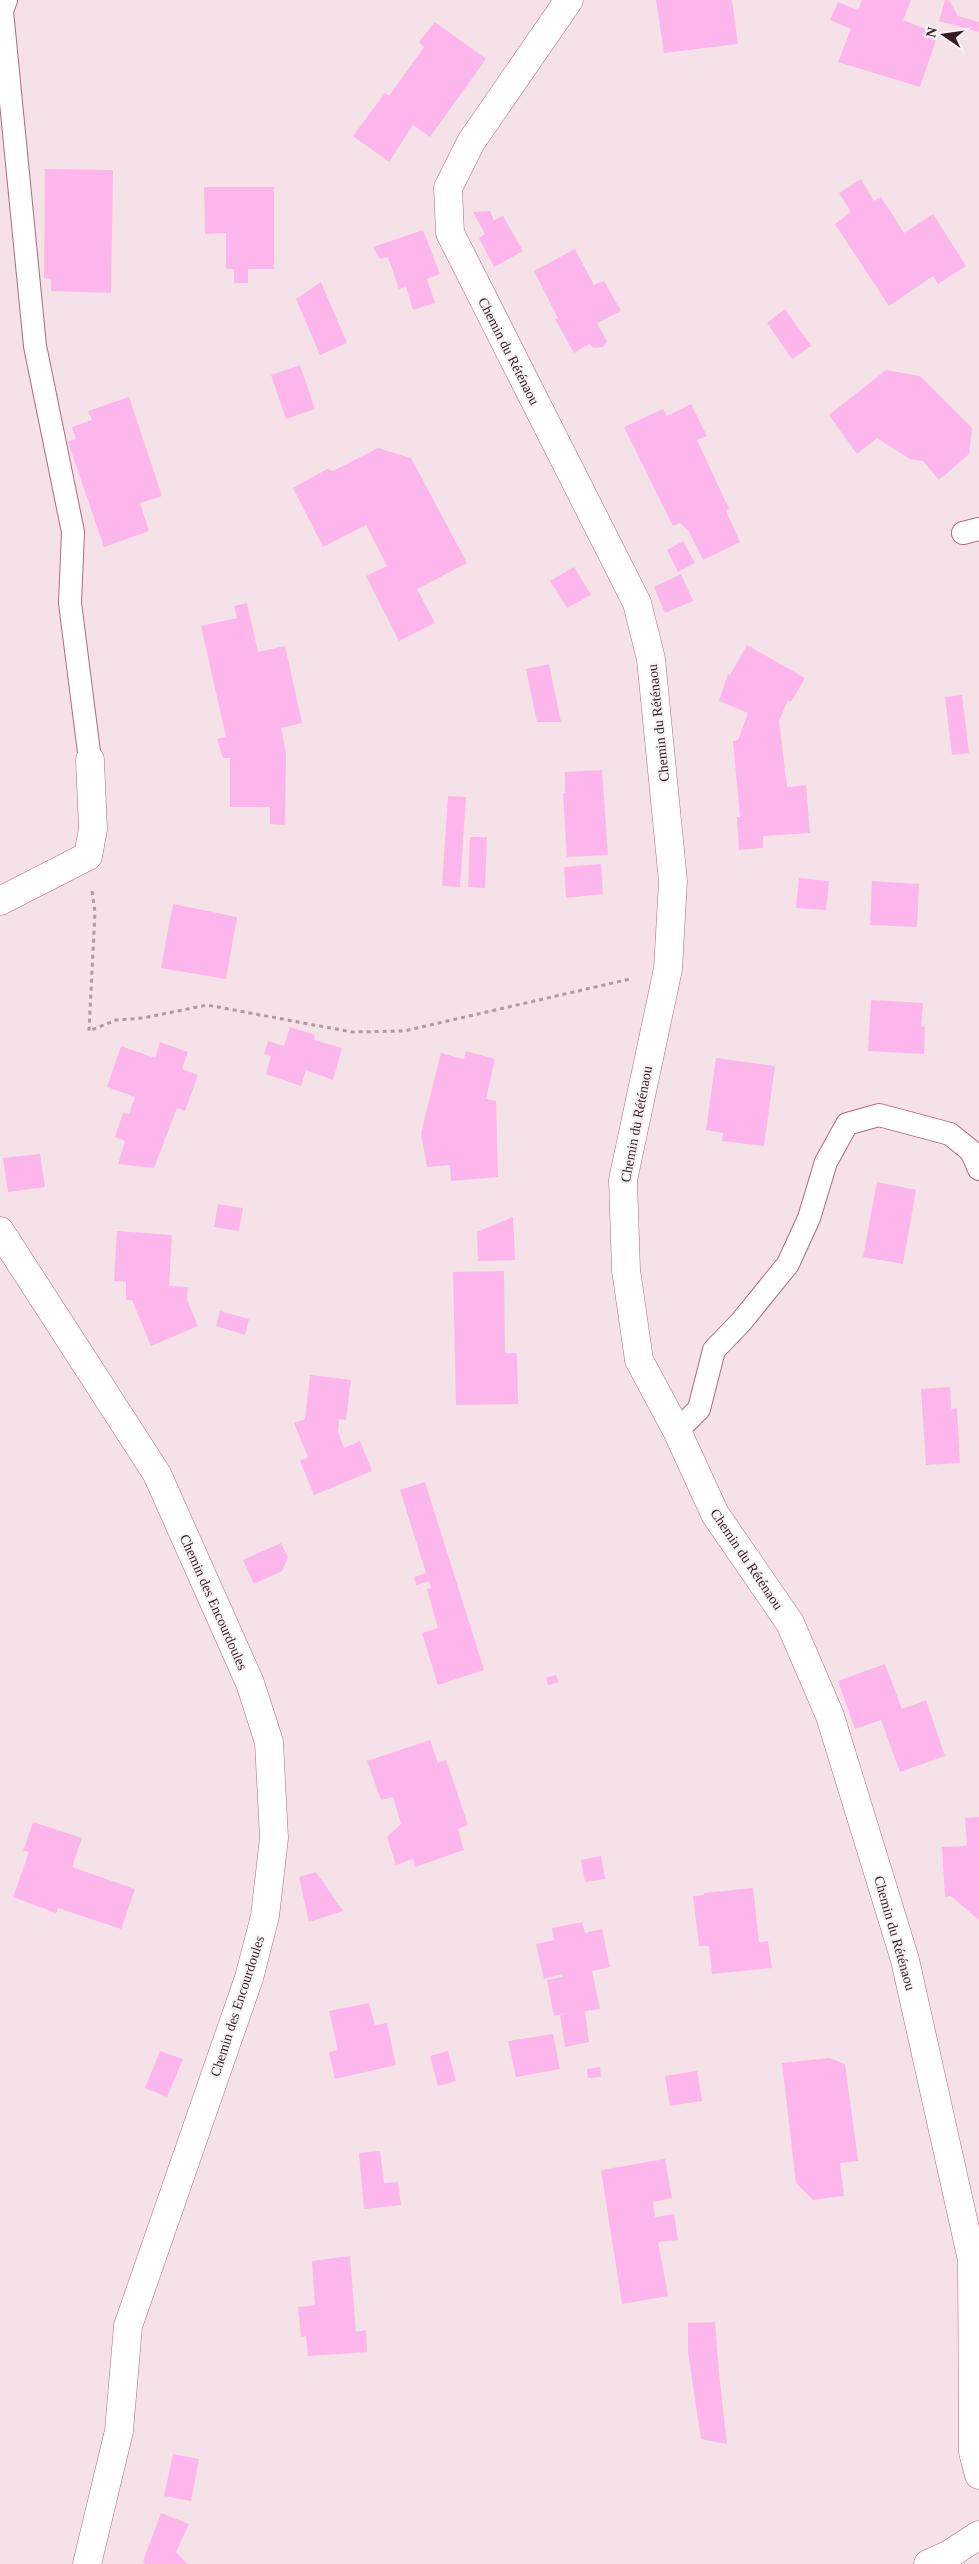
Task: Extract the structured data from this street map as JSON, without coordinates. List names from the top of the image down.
{
  "streets": {
    "street": ["Chemin du Réténaou", "Chemin des Encourdoules"]
  },
  "north": "left"
}
